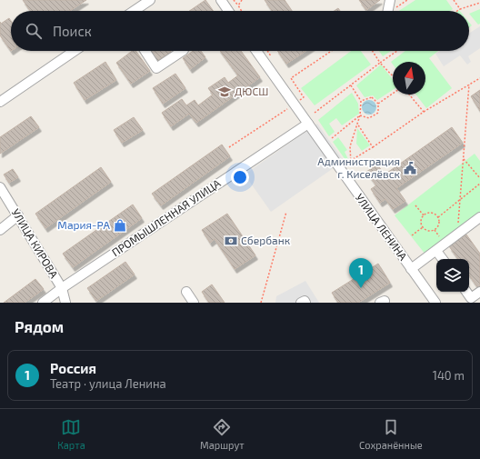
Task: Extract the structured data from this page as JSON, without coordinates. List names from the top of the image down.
{
  "streets": {
    "street": ["ПРОМЫШЛЕННАЯ УЛИЦА", "УЛИЦА ЛЕНИНА", "УЛИЦА КИРОВА"]
  },
  "crossings": [
    ["ПРОМЫШЛЕННАЯ УЛИЦА", "УЛИЦА ЛЕНИНА"],
    ["ПРОМЫШЛЕННАЯ УЛИЦА", "УЛИЦА КИРОВА"]
  ],
  "places": {
    "school or university": ["ДЮСШ"],
    "public building": ["Администрация г. Киселёвск"],
    "shop": ["Мария-РА"],
    "bank": ["Сбербанк"]
  },
  "north": "top",
  "page": {
    "search": "Поиск",
    "pins": "1",
    "heading": "Рядом",
    "list": [
      {
        "mark": "1",
        "name": "Россия",
        "note": "Театр · улица Ленина",
        "value": "140 m"
      }
    ],
    "nav": ["Карта", "Маршрут", "Сохранённые"]
  }
}
